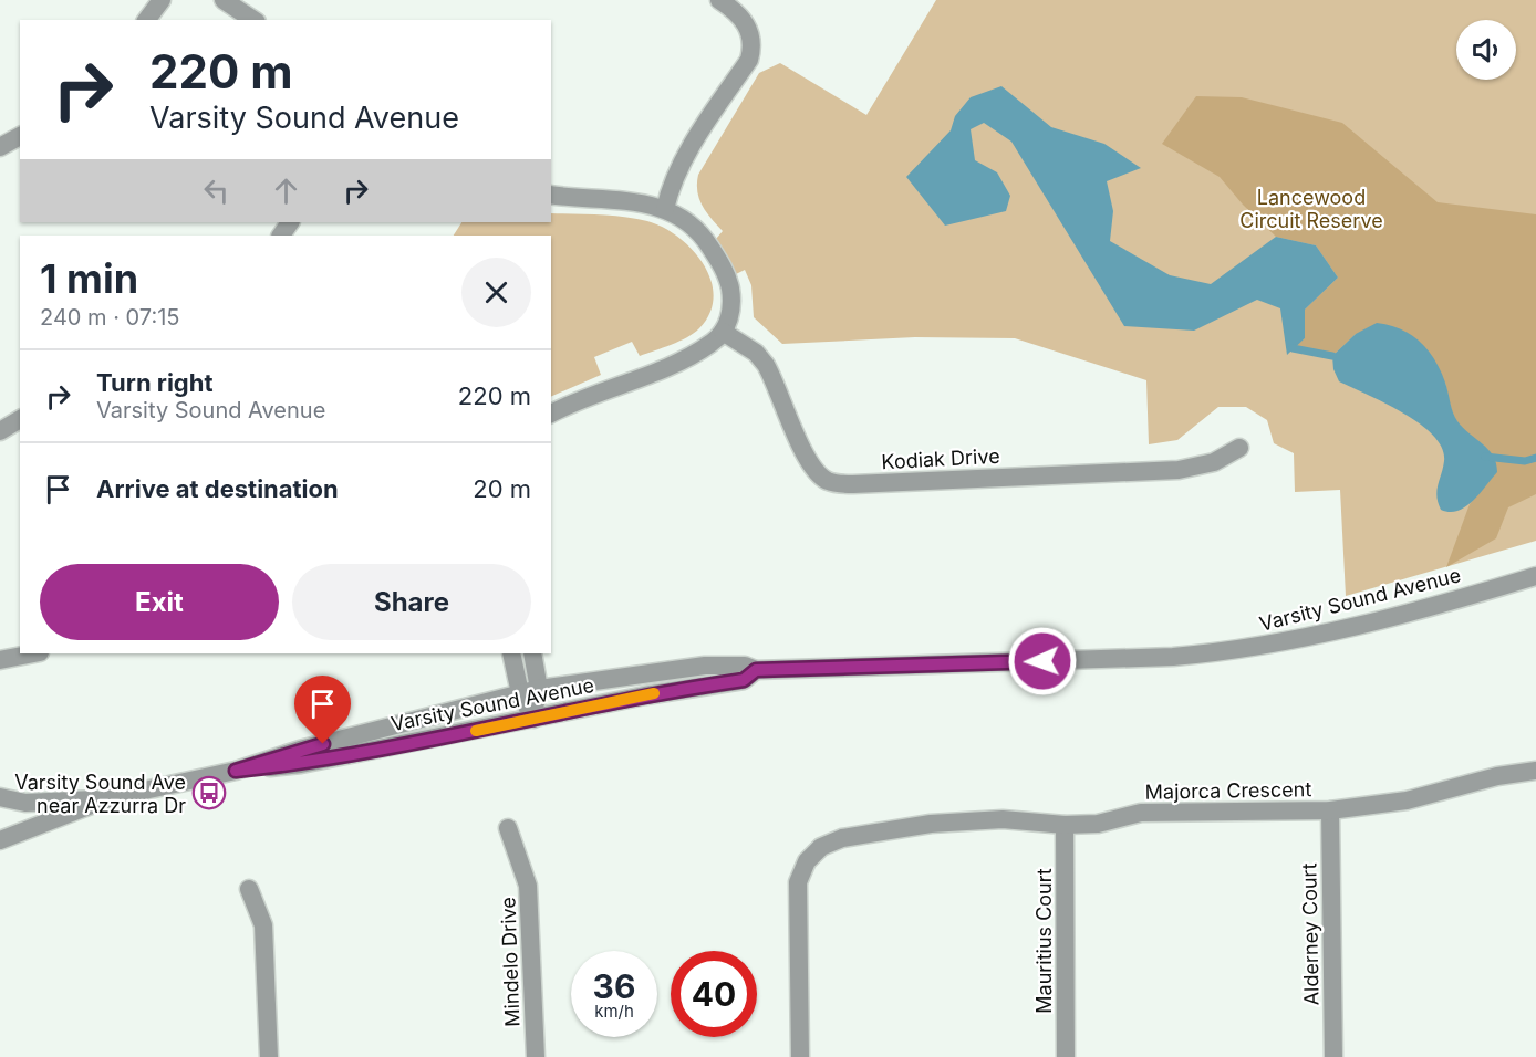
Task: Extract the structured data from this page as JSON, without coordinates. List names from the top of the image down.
{
  "streets": {
    "street": [
      "Kodiak Drive",
      "Varsity Sound Avenue",
      "Majorca Crescent",
      "Alderney Court",
      "Mauritius Court",
      "Mindelo Drive"
    ]
  },
  "crossings": [
    ["Majorca Crescent", "Alderney Court"],
    ["Majorca Crescent", "Mauritius Court"]
  ],
  "parks": ["Lancewood Circuit Reserve"],
  "places": {
    "bus stop": ["Varsity Sound Ave near Azzurra Dr"]
  },
  "page": {
    "turn": ["220 m", "Varsity Sound Avenue"],
    "heading": ["1 min", "240 m · 07:15"],
    "list": [
      {
        "name": "Turn right",
        "note": "Varsity Sound Avenue",
        "value": "220 m"
      },
      {
        "name": "Arrive at destination",
        "value": "20 m"
      }
    ],
    "buttons": ["Exit", "Share"],
    "speed": "36 km/h",
    "limit": "40"
  }
}
